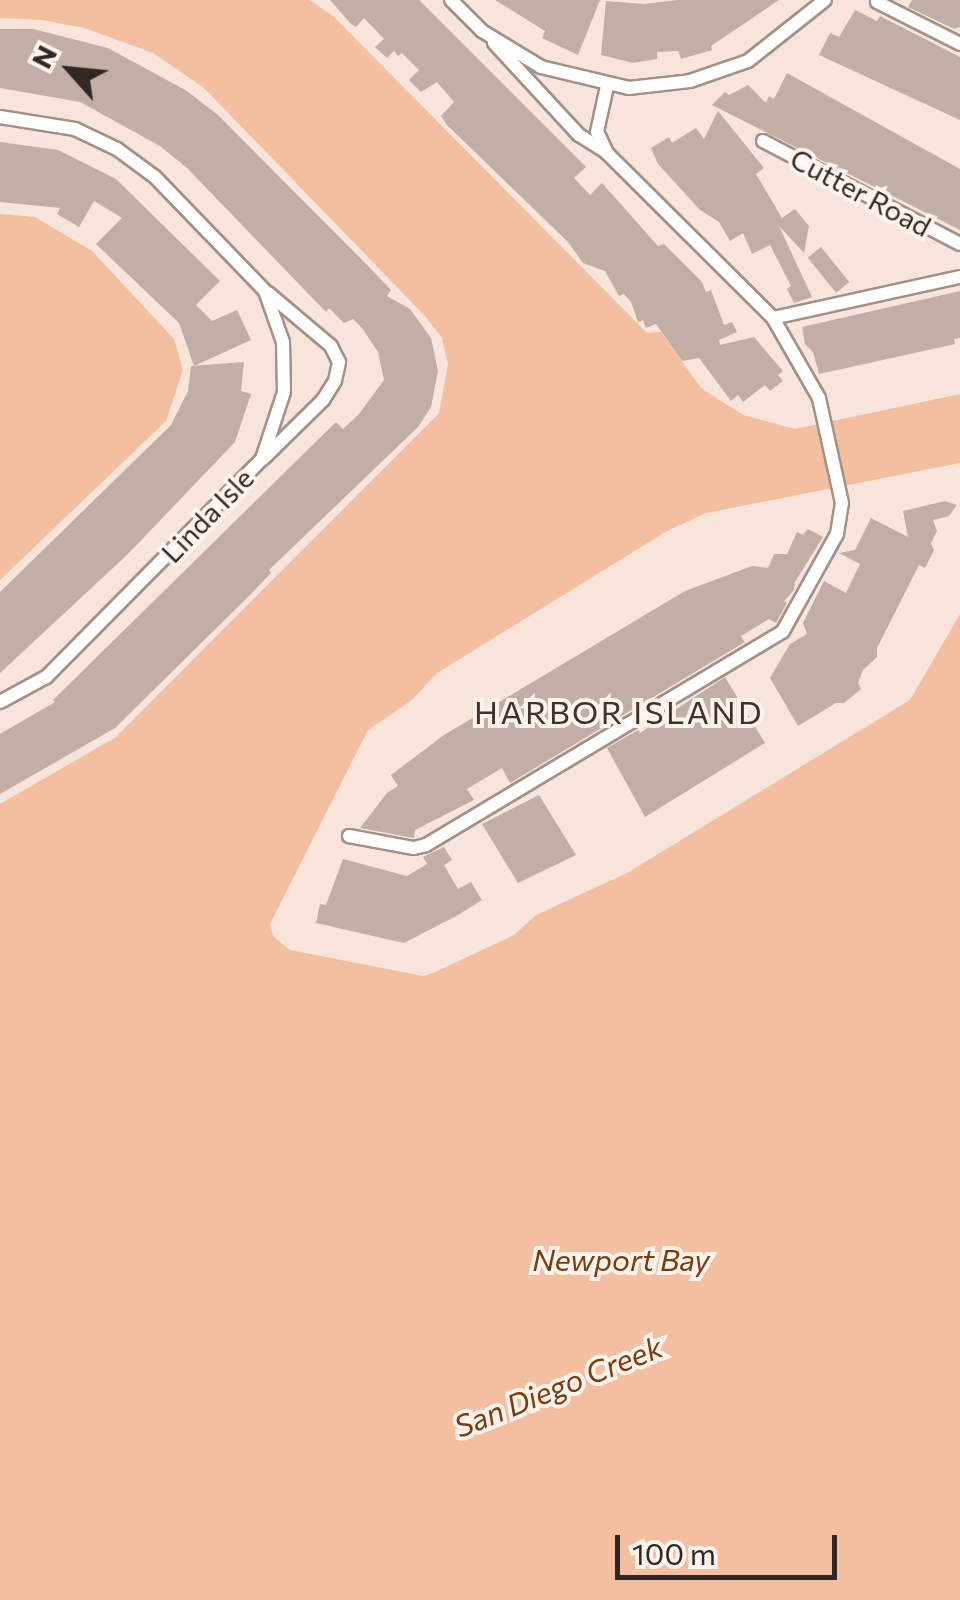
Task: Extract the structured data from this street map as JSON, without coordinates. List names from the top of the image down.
{
  "streets": {
    "street": ["Cutter Road", "Linda Isle"]
  },
  "districts": ["HARBOR ISLAND"],
  "water": ["Newport Bay", "San Diego Creek"],
  "scale_bar": "100 m",
  "north": "top left"
}
